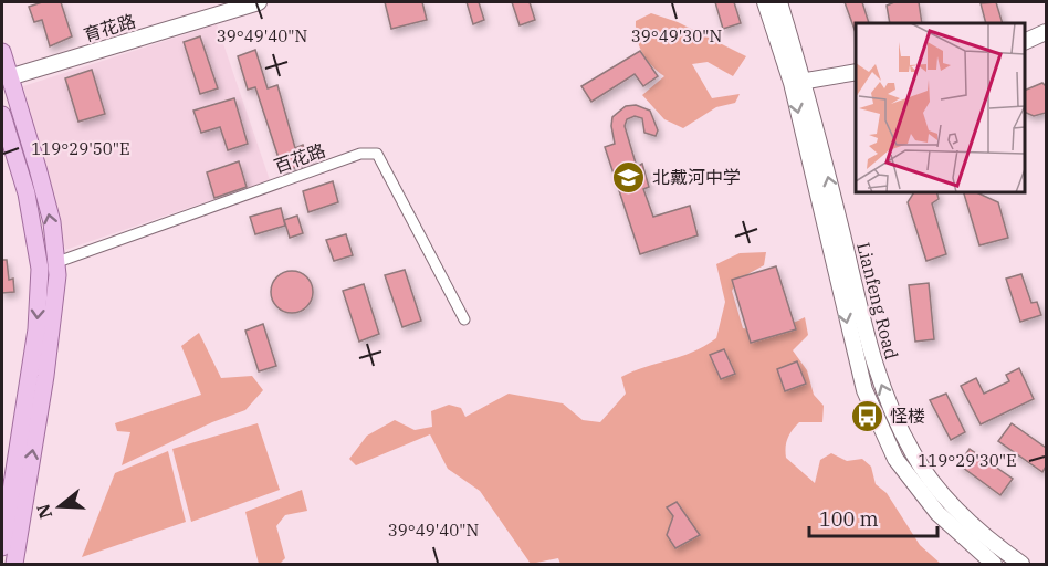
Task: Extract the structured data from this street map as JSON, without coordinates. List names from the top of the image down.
{
  "streets": {
    "main road": ["育花路", "Lianfeng Road"],
    "street": ["百花路"]
  },
  "places": {
    "school or university": ["北戴河中学"],
    "bus stop": ["怪楼"]
  },
  "scale_bar": "100 m",
  "north": "left",
  "coordinates": [
    "39°49'40\"N",
    "39°49'30\"N",
    "119°29'50\"E",
    "119°29'30\"E"
  ]
}
